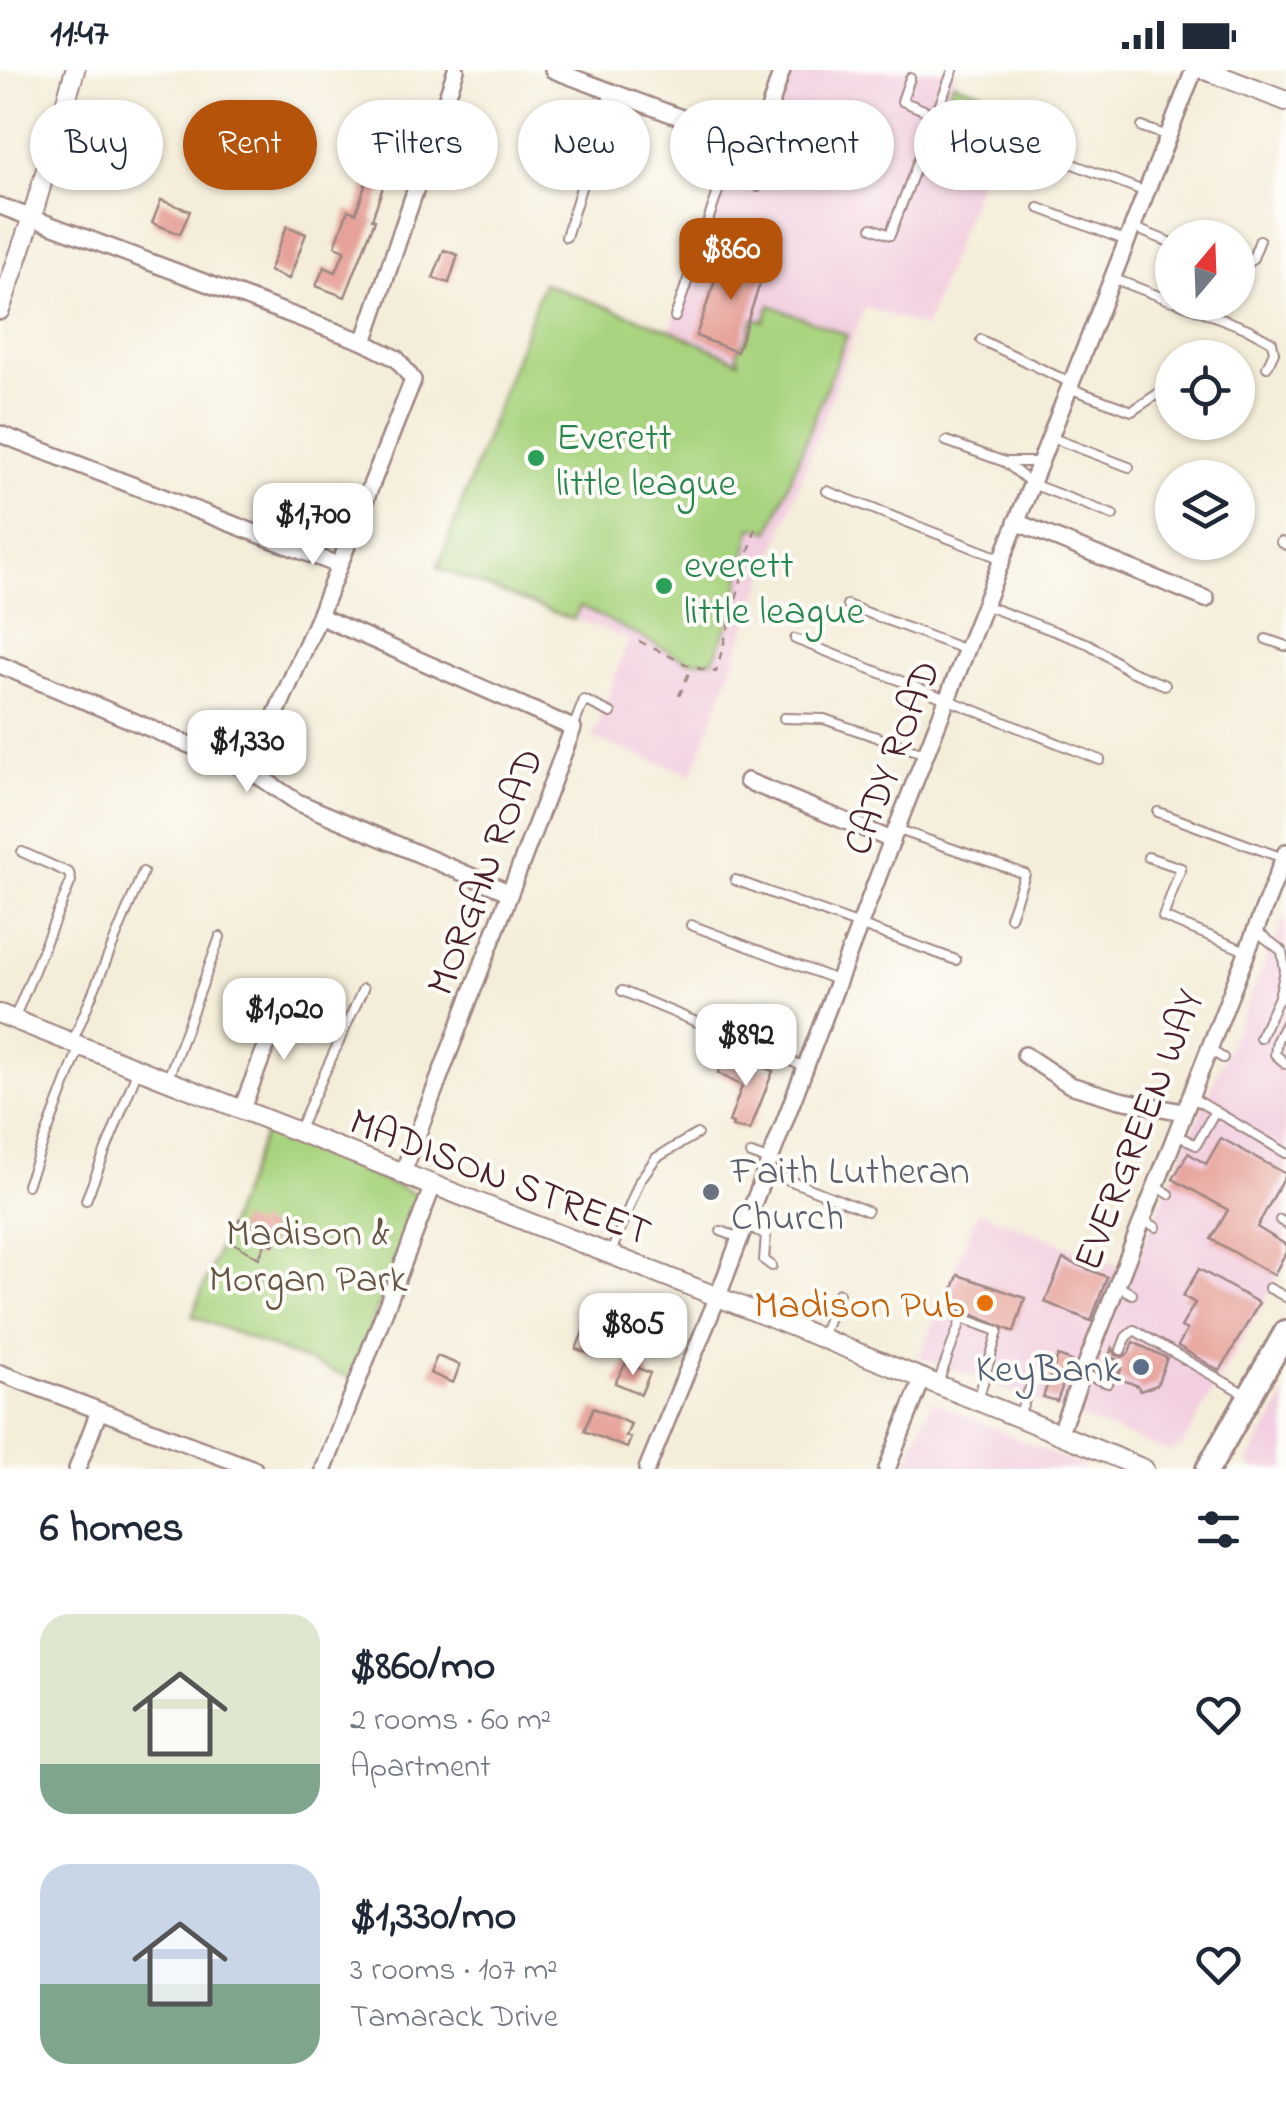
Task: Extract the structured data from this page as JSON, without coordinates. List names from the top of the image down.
{
  "streets": {
    "street": [
      "CADY ROAD",
      "MORGAN ROAD",
      "EVERGREEN WAY",
      "MADISON STREET"
    ]
  },
  "crossings": [
    ["CADY ROAD", "MADISON STREET"],
    ["MORGAN ROAD", "MADISON STREET"],
    ["EVERGREEN WAY", "MADISON STREET"]
  ],
  "parks": ["Madison & Morgan Park"],
  "places": [
    "Everett little league",
    "everett little league",
    "Faith Lutheran Church",
    "Madison Pub",
    "KeyBank"
  ],
  "north": "top",
  "page": {
    "status": "11:47",
    "chip": [
      "Buy",
      "Rent",
      "Filters",
      "New",
      "Apartment",
      "House"
    ],
    "price": [
      "$860",
      "$1,700",
      "$1,330",
      "$1,020",
      "$892",
      "$805"
    ],
    "heading": "6 homes",
    "list": [
      {
        "name": "$860/mo",
        "note": "2 rooms · 60 m² · Apartment"
      },
      {
        "name": "$1,330/mo",
        "note": "3 rooms · 107 m² · Tamarack Drive"
      }
    ]
  }
}
